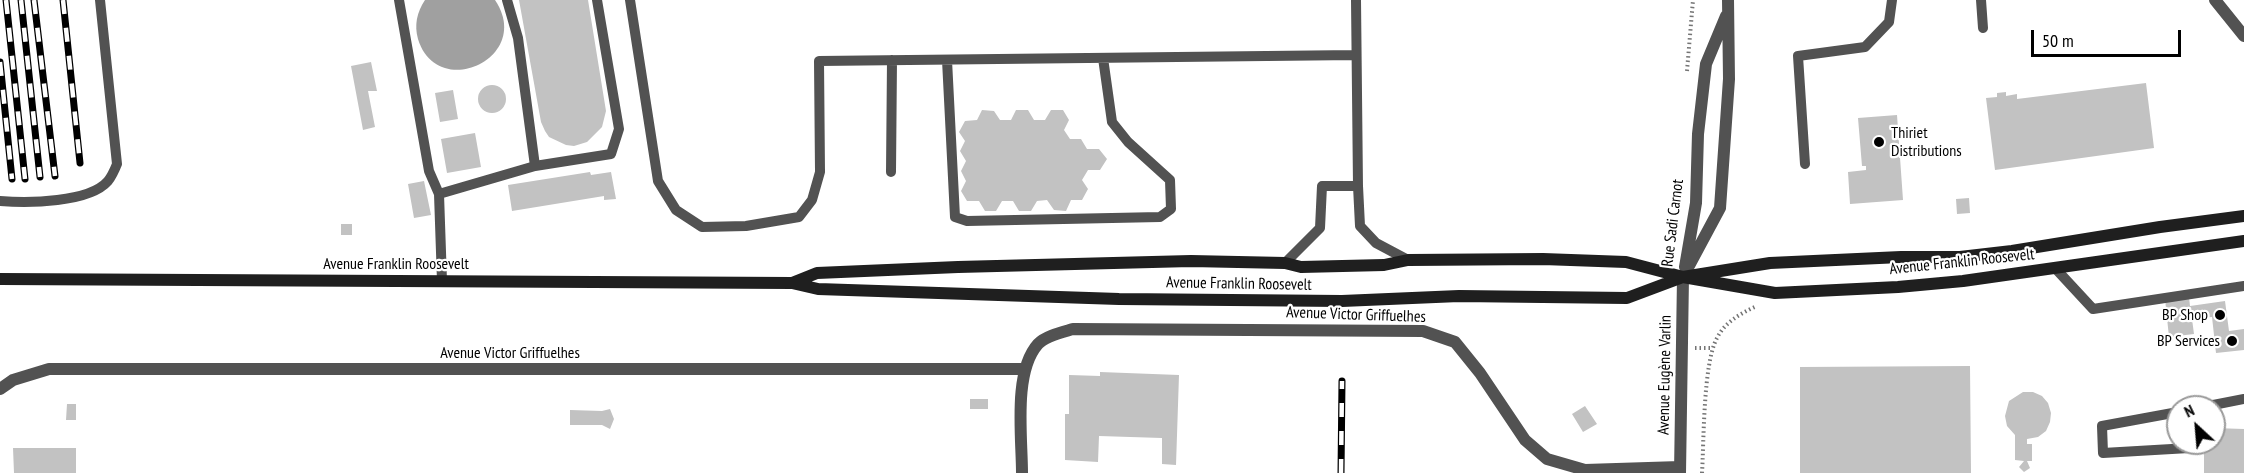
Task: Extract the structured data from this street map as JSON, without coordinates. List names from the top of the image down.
{
  "streets": {
    "main road": ["Avenue Franklin Roosevelt"],
    "street": ["Rue Sadi Carnot", "Avenue Victor Griffuelhes", "Avenue Eugène Varlin"]
  },
  "crossings": [
    ["Rue Sadi Carnot", "Avenue Franklin Roosevelt"],
    ["Rue Sadi Carnot", "Avenue Eugène Varlin"],
    ["Avenue Franklin Roosevelt", "Avenue Eugène Varlin"],
    ["Avenue Victor Griffuelhes", "Avenue Eugène Varlin"]
  ],
  "places": ["Thiriet Distributions", "BP Shop", "BP Services"],
  "scale_bar": "50 m",
  "north": "top left"
}
